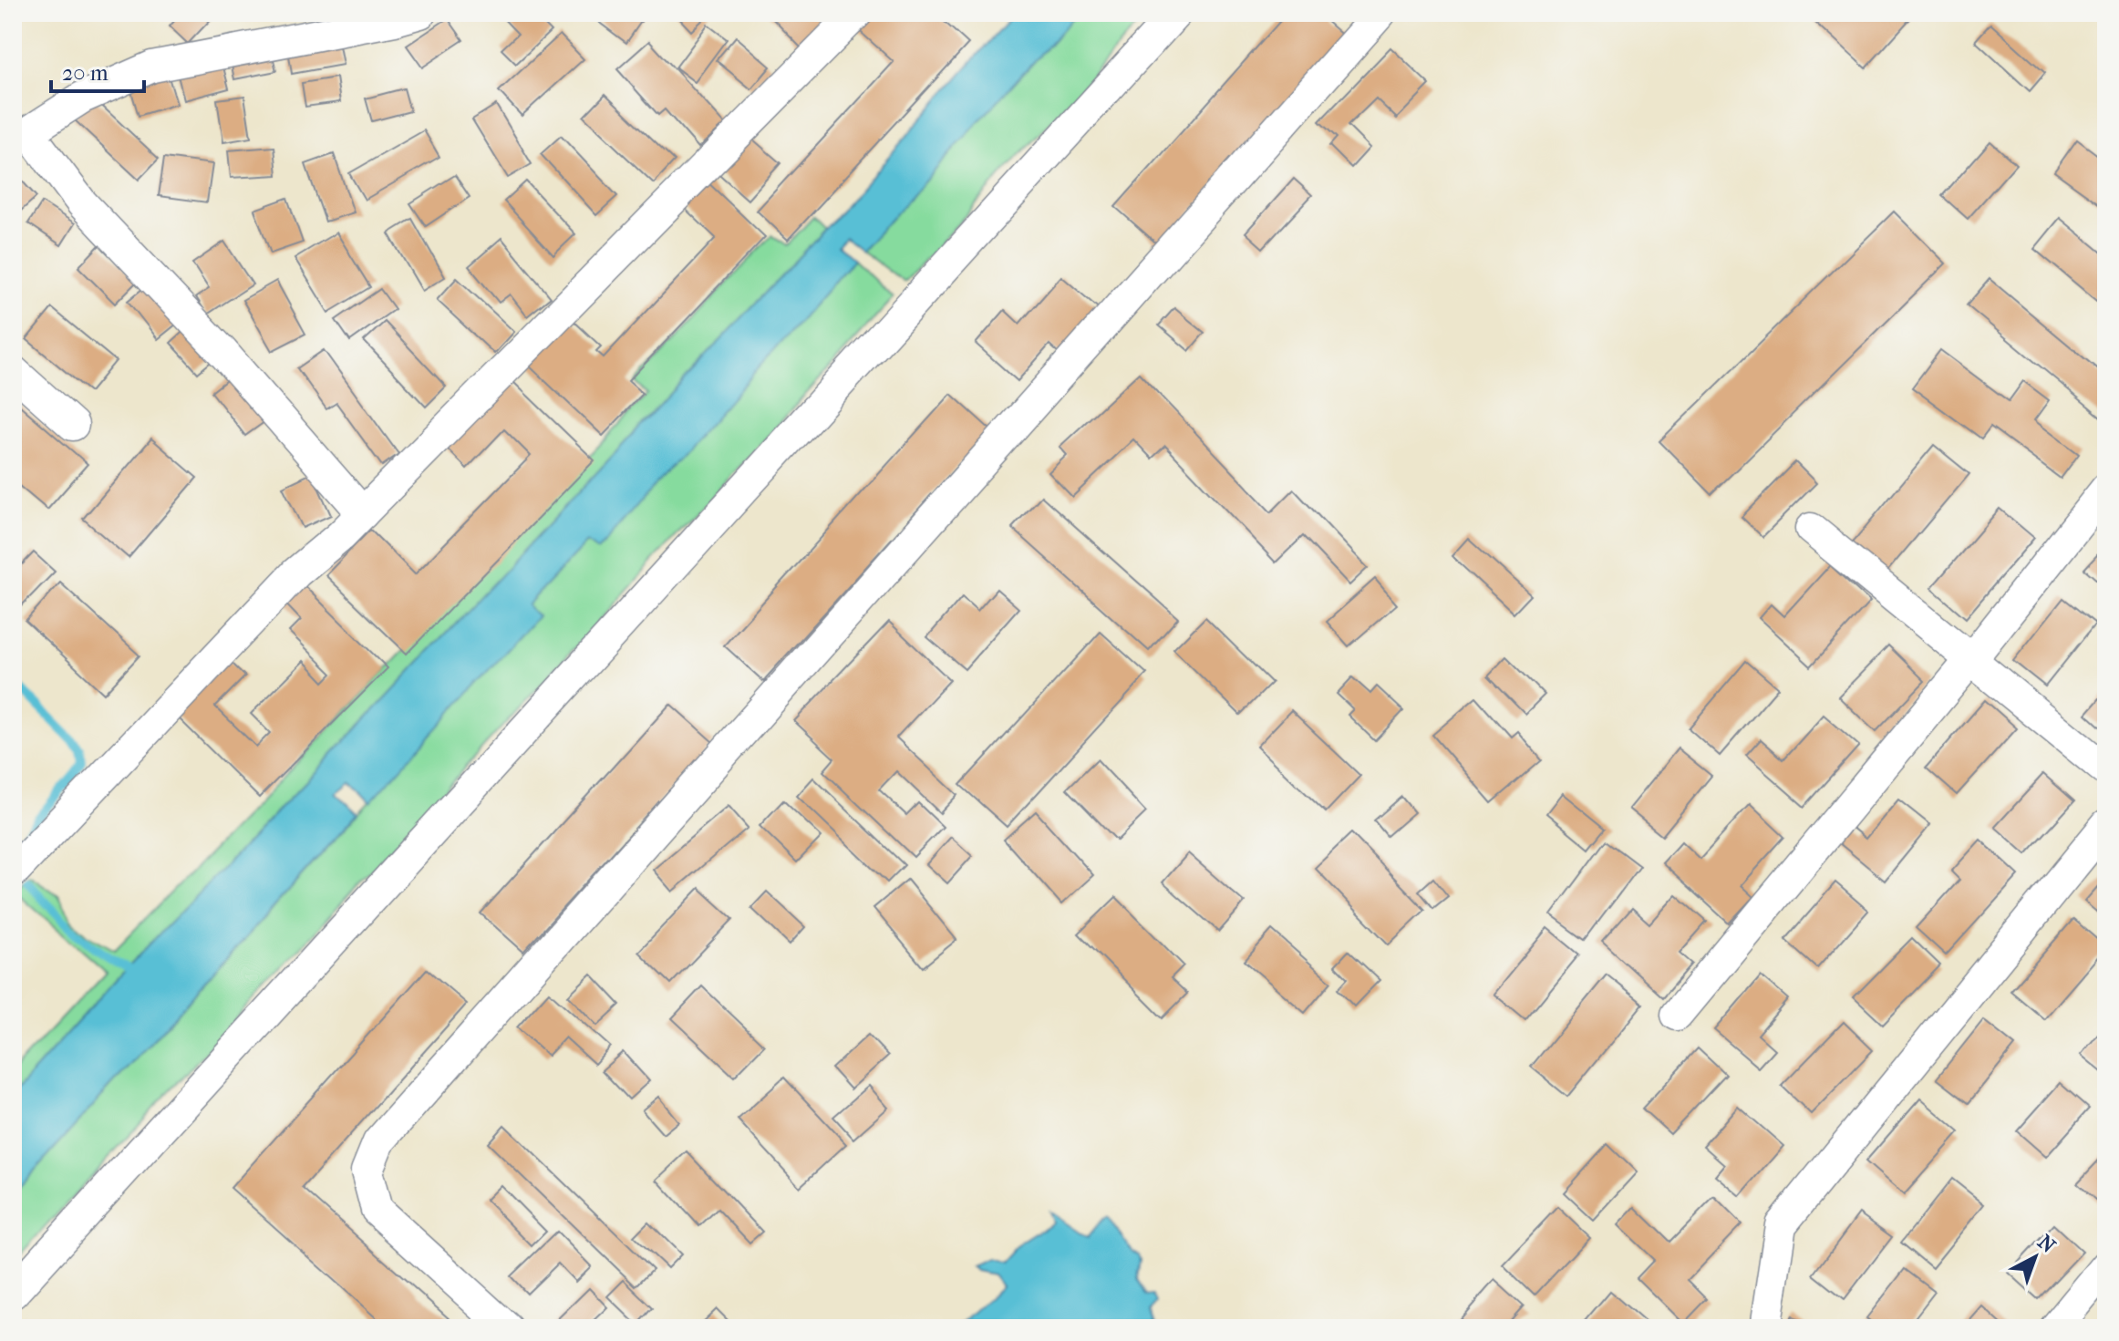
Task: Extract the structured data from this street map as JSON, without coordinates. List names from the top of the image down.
{
  "scale_bar": "20 m",
  "north": "top right"
}
